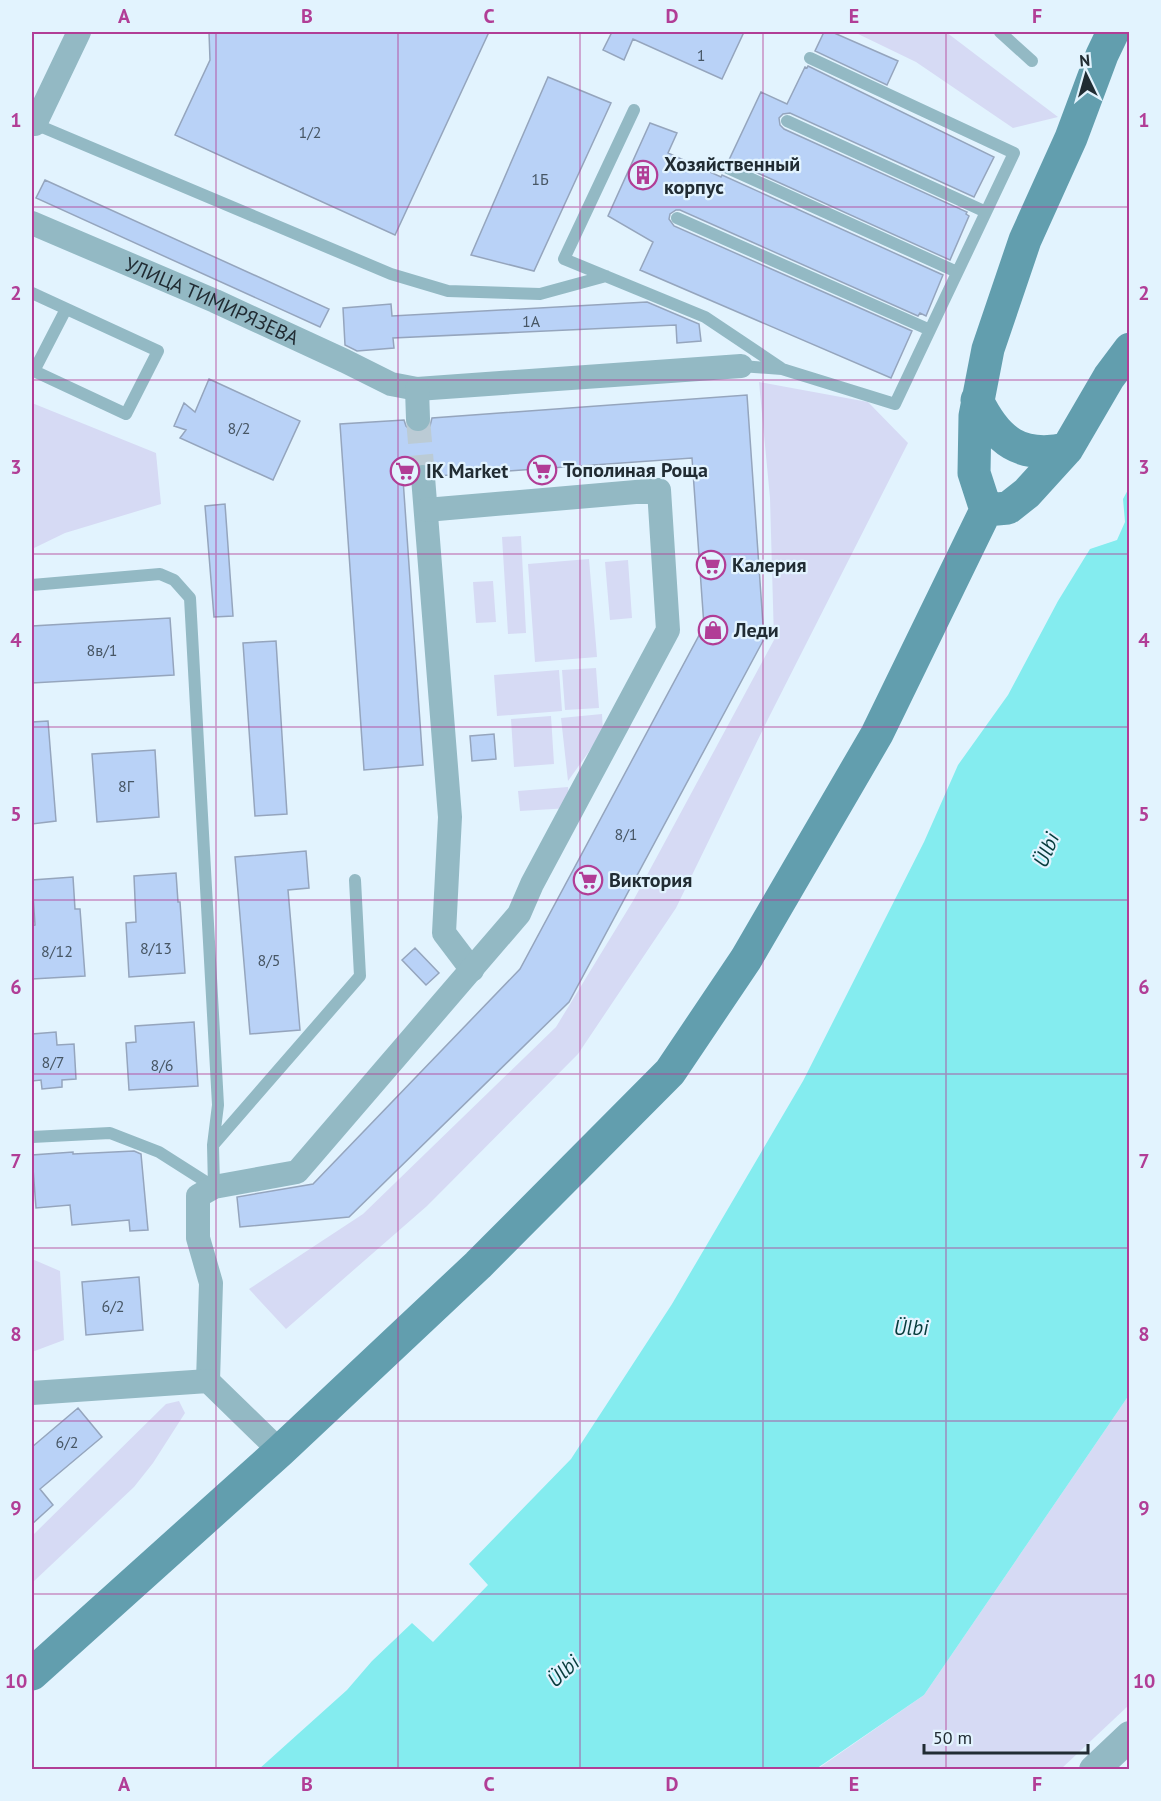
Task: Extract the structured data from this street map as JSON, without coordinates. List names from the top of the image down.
{
  "streets": {
    "street": ["УЛИЦА ТИМИРЯЗЕВА"]
  },
  "water": ["Ülbi"],
  "places": {
    "building": ["Хозяйственный корпус"],
    "supermarket": [
      "Тополиная Роща",
      "IK Market",
      "Калерия",
      "Виктория"
    ],
    "shop": ["Леди"]
  },
  "house_numbers": [
    "1",
    "1/2",
    "1Б",
    "1А",
    "8/2",
    "8в/1",
    "8Г",
    "8/1",
    "8/13",
    "8/12",
    "8/5",
    "8/7",
    "8/6",
    "6/2",
    "6/2"
  ],
  "scale_bar": "50 m",
  "north": "top",
  "grid": {
    "columns": [
      "A",
      "B",
      "C",
      "D",
      "E",
      "F"
    ],
    "rows": [
      "1",
      "2",
      "3",
      "4",
      "5",
      "6",
      "7",
      "8",
      "9",
      "10"
    ]
  }
}
